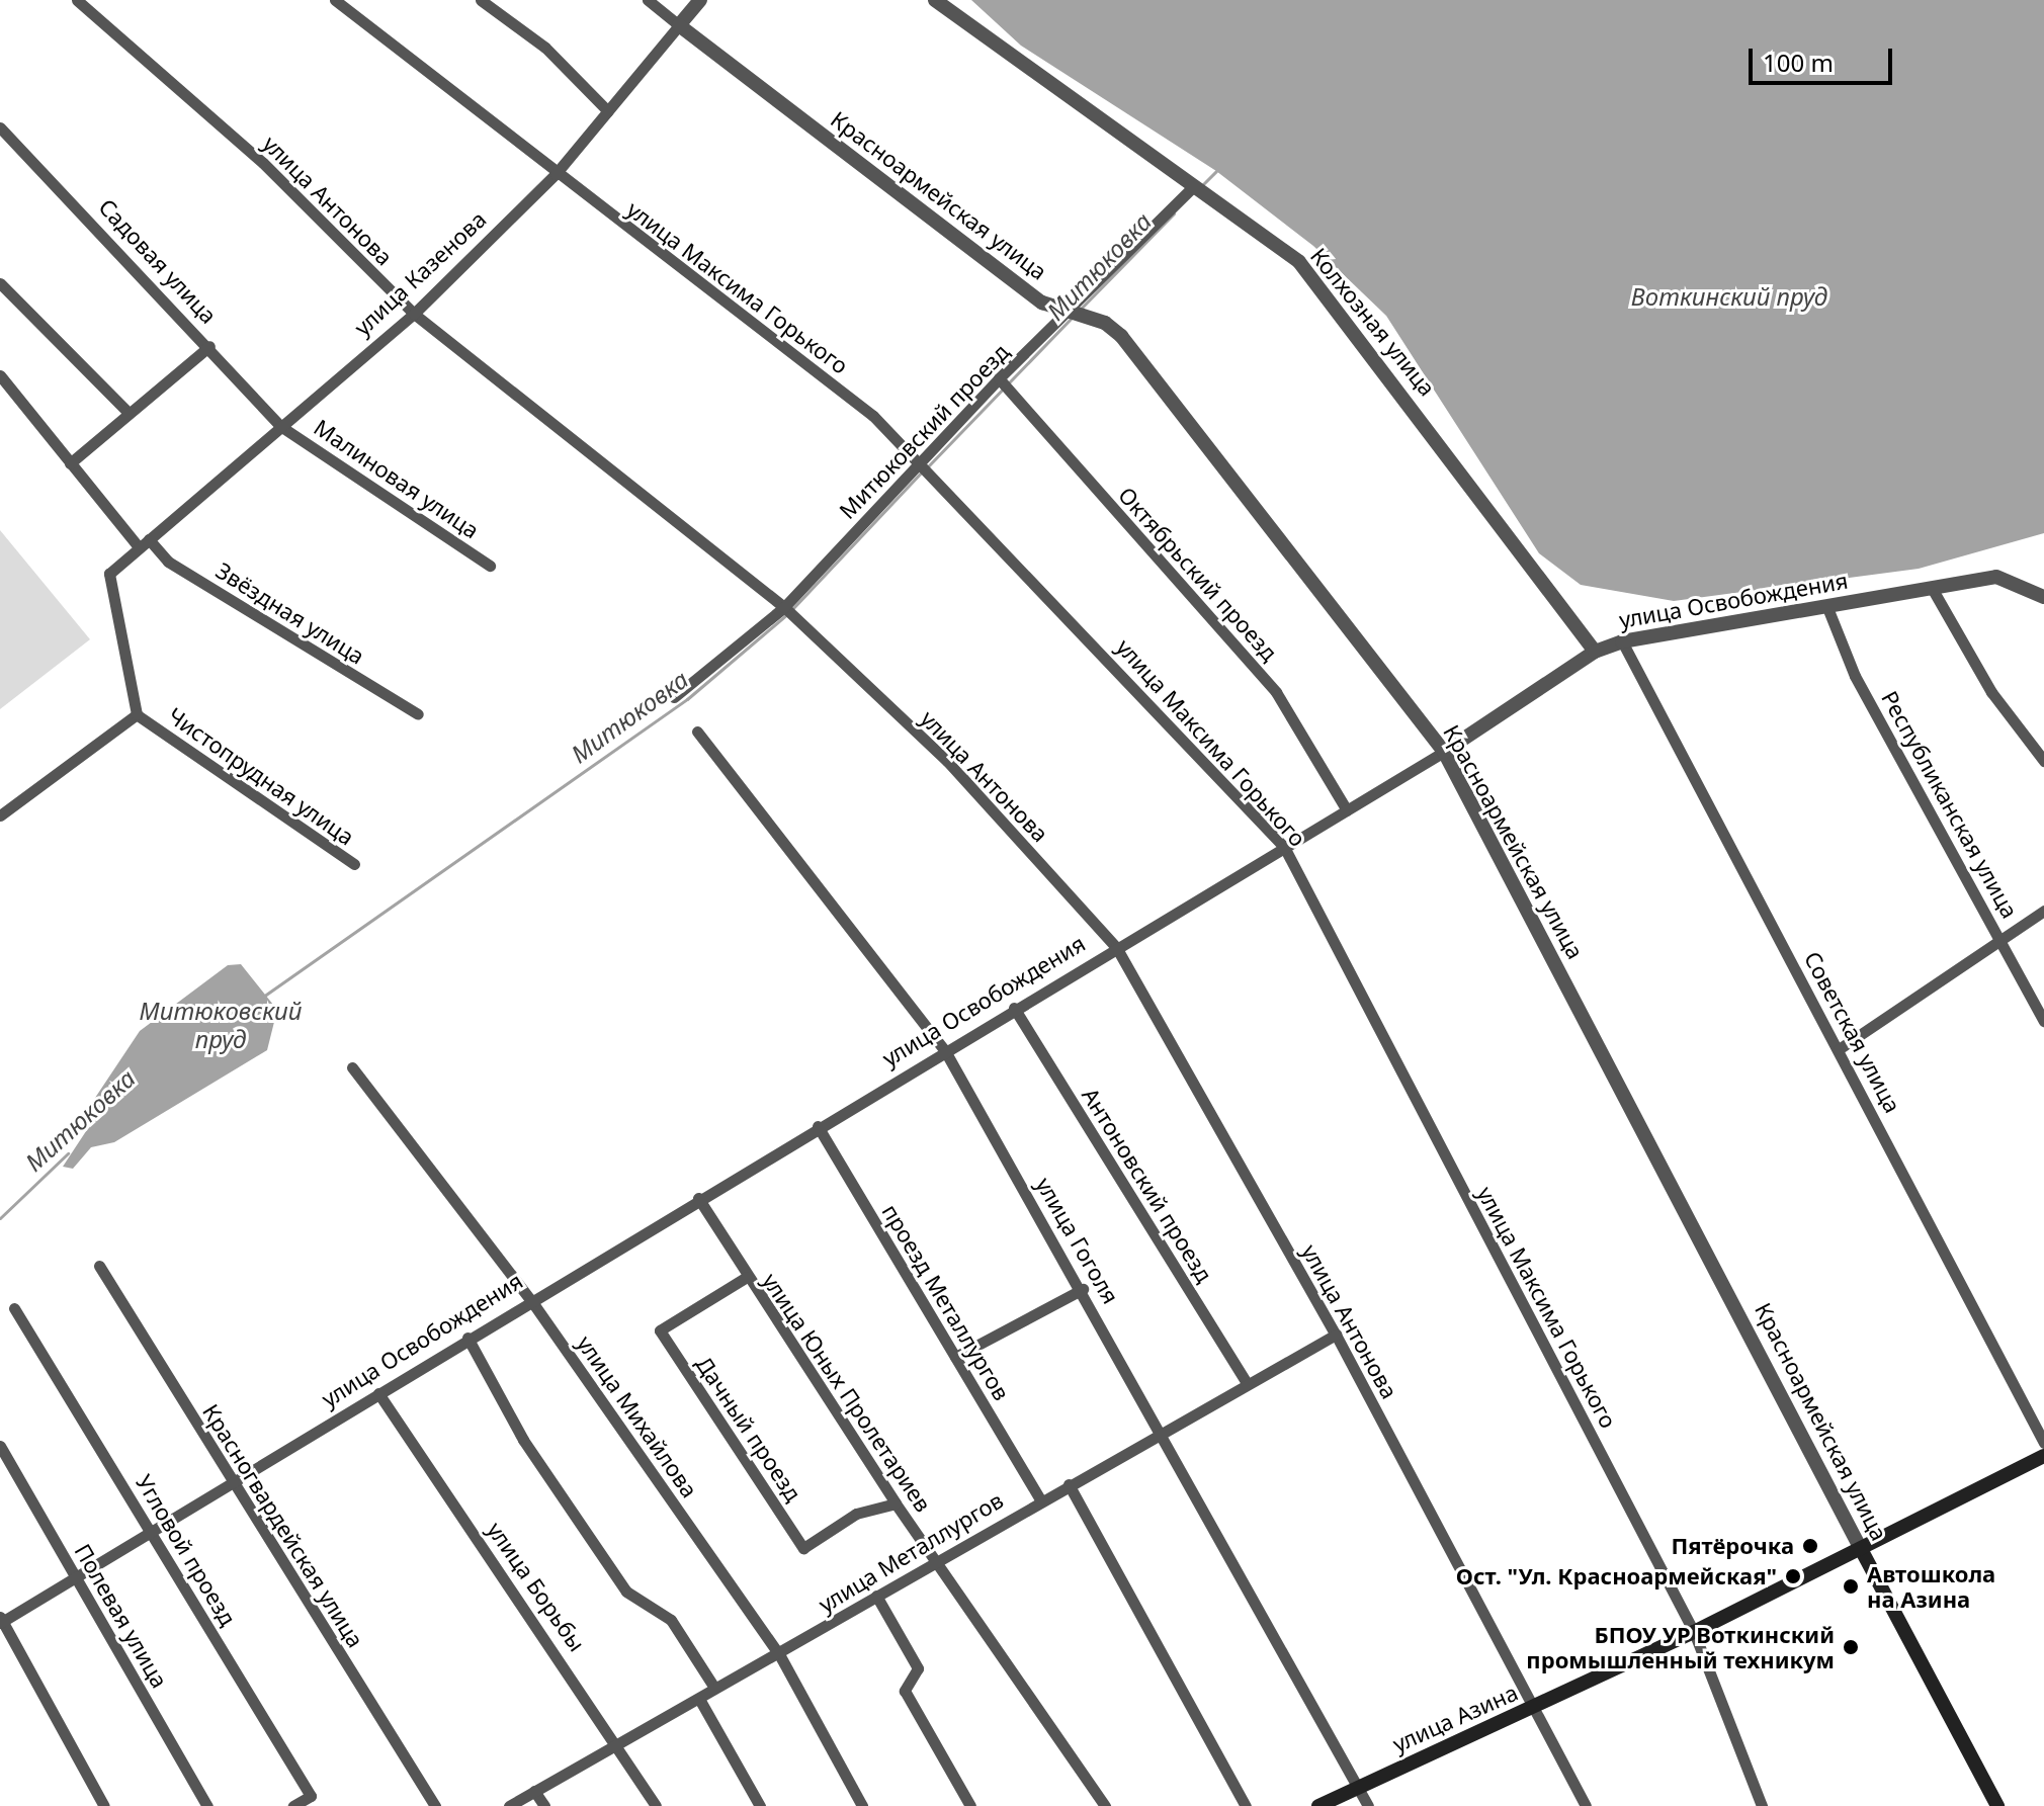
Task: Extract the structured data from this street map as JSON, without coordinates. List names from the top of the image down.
{
  "streets": {
    "main road": ["Красноармейская улица", "улица Азина"],
    "street": [
      "улица Антонова",
      "Садовая улица",
      "улица Казенова",
      "улица Максима Горького",
      "Колхозная улица",
      "Митюковский проезд",
      "Малиновая улица",
      "Октябрьский проезд",
      "улица Освобождения",
      "Звёздная улица",
      "Чистопрудная улица",
      "Республиканская улица",
      "Советская улица",
      "Антоновский проезд",
      "улица Гоголя",
      "проезд Металлургов",
      "улица Юных Пролетариев",
      "улица Михайлова",
      "Дачный проезд",
      "Красногвардейская улица",
      "Угловой проезд",
      "улица Металлургов",
      "улица Борьбы",
      "Полевая улица"
    ]
  },
  "crossings": [
    ["Красноармейская улица", "улица Казенова"],
    ["Красноармейская улица", "Митюковский проезд"],
    ["Красноармейская улица", "улица Освобождения"],
    ["Красноармейская улица", "улица Азина"],
    ["улица Антонова", "улица Казенова"],
    ["улица Антонова", "Митюковский проезд"],
    ["улица Антонова", "улица Освобождения"],
    ["улица Антонова", "улица Металлургов"],
    ["улица Антонова", "улица Азина"],
    ["Садовая улица", "улица Казенова"],
    ["Садовая улица", "Малиновая улица"],
    ["улица Казенова", "улица Максима Горького"],
    ["улица Казенова", "Малиновая улица"],
    ["улица Казенова", "Звёздная улица"],
    ["улица Казенова", "Чистопрудная улица"],
    ["улица Максима Горького", "Митюковский проезд"],
    ["улица Максима Горького", "улица Освобождения"],
    ["улица Максима Горького", "улица Азина"],
    ["Колхозная улица", "Митюковский проезд"],
    ["Колхозная улица", "улица Освобождения"],
    ["Митюковский проезд", "Октябрьский проезд"],
    ["Октябрьский проезд", "улица Освобождения"],
    ["улица Освобождения", "Республиканская улица"],
    ["улица Освобождения", "Советская улица"],
    ["улица Освобождения", "Антоновский проезд"],
    ["улица Освобождения", "улица Гоголя"],
    ["улица Освобождения", "проезд Металлургов"],
    ["улица Освобождения", "улица Юных Пролетариев"],
    ["улица Освобождения", "улица Михайлова"],
    ["улица Освобождения", "Красногвардейская улица"],
    ["улица Освобождения", "Угловой проезд"],
    ["улица Освобождения", "улица Борьбы"],
    ["улица Освобождения", "Полевая улица"],
    ["Звёздная улица", "Чистопрудная улица"],
    ["Антоновский проезд", "улица Металлургов"],
    ["улица Гоголя", "улица Металлургов"],
    ["улица Гоголя", "улица Азина"],
    ["проезд Металлургов", "улица Металлургов"],
    ["улица Юных Пролетариев", "Дачный проезд"],
    ["улица Юных Пролетариев", "улица Металлургов"],
    ["улица Михайлова", "улица Металлургов"],
    ["улица Металлургов", "улица Борьбы"]
  ],
  "water": ["Митюковка", "Воткинский пруд", "Митюковский пруд"],
  "places": [
    "Пятёрочка",
    "Ост. \"Ул. Красноармейская\"",
    "Автошкола на Азина",
    "БПОУ УР Воткинский промышленный техникум"
  ],
  "scale_bar": "100 m"
}
